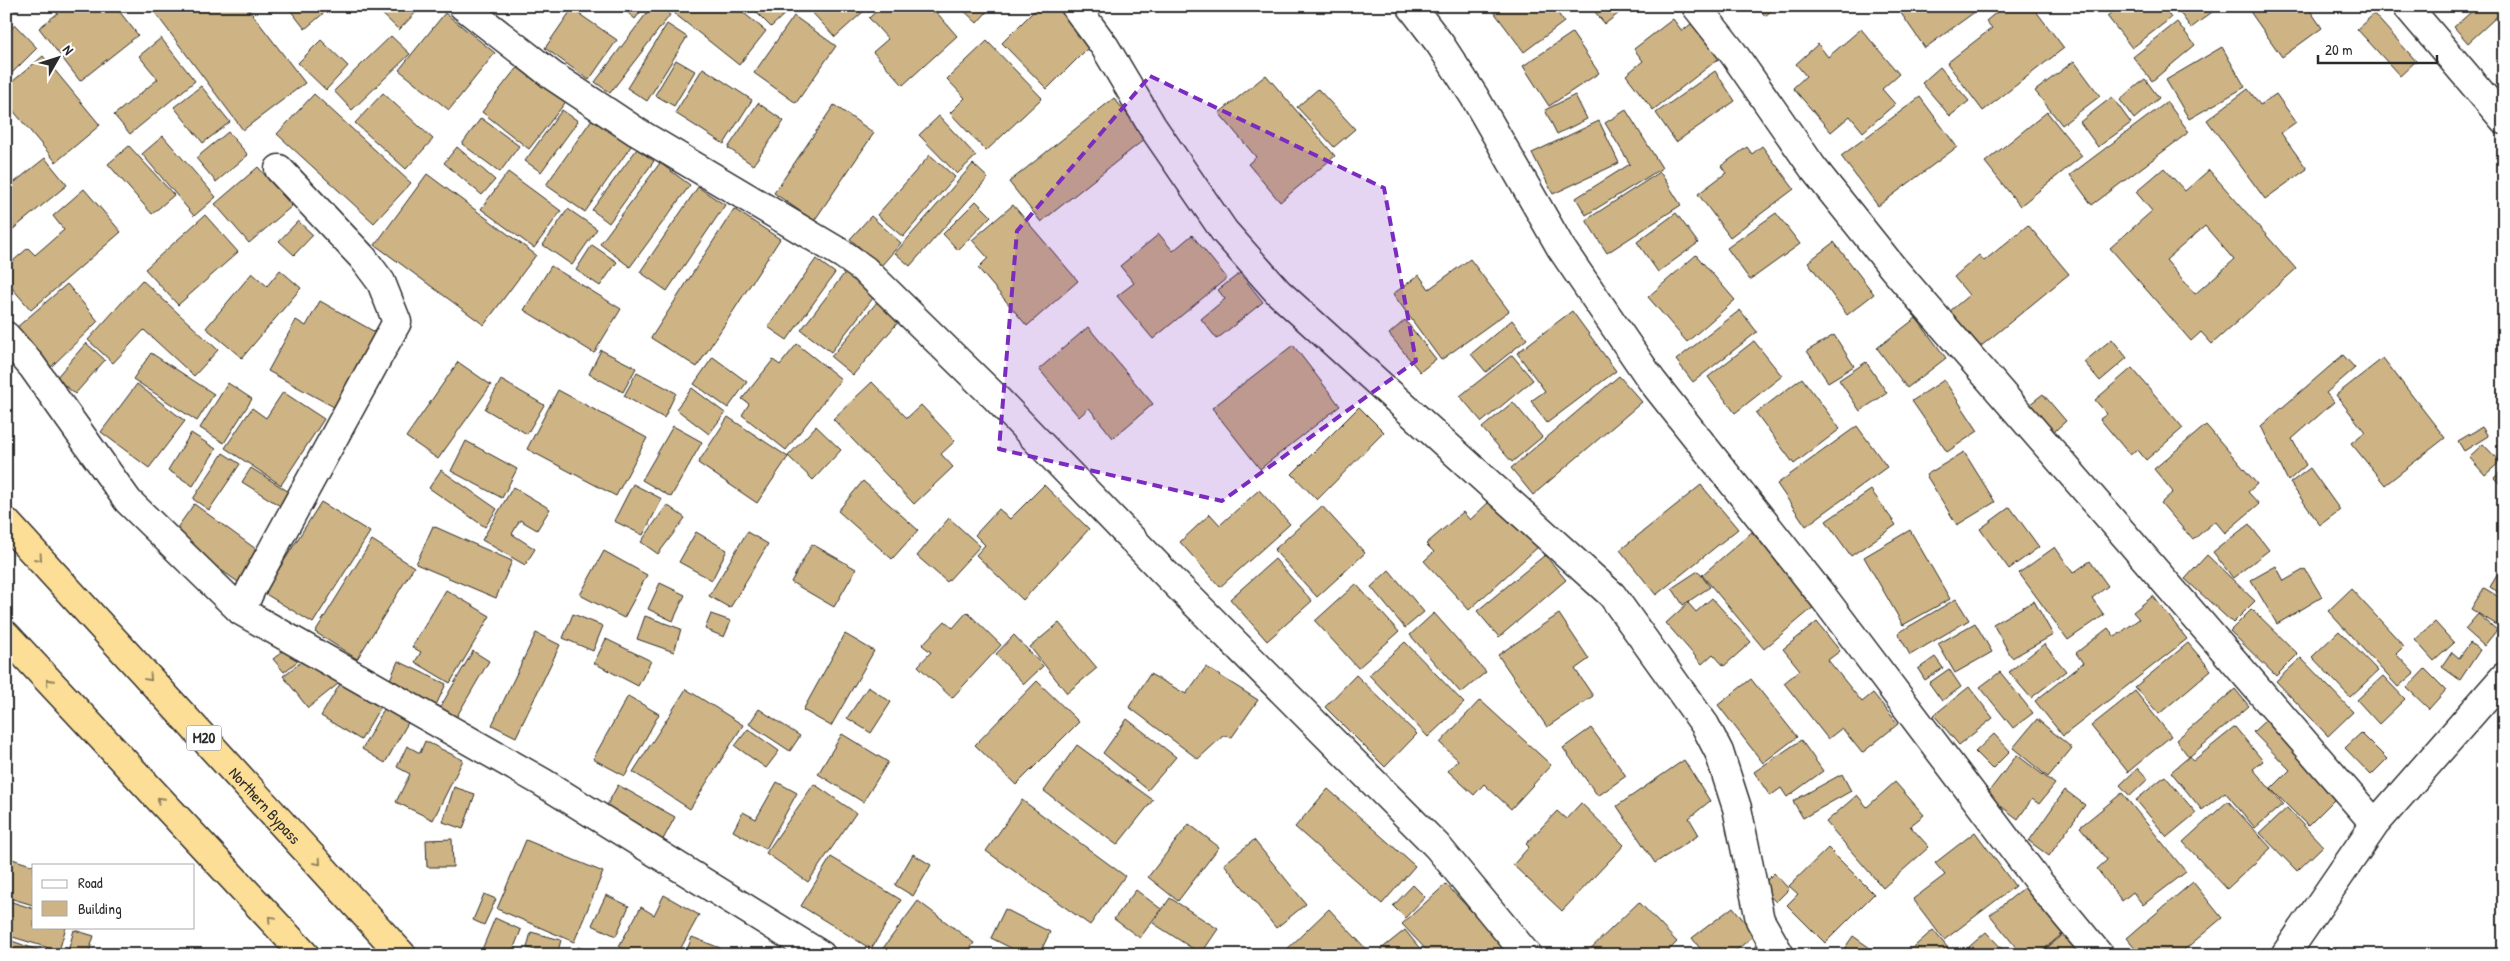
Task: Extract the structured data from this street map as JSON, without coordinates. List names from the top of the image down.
{
  "streets": {
    "highway": ["M20", "Northern Bypass"]
  },
  "legend": ["Road", "Building"],
  "scale_bar": "20 m",
  "north": "top right"
}
